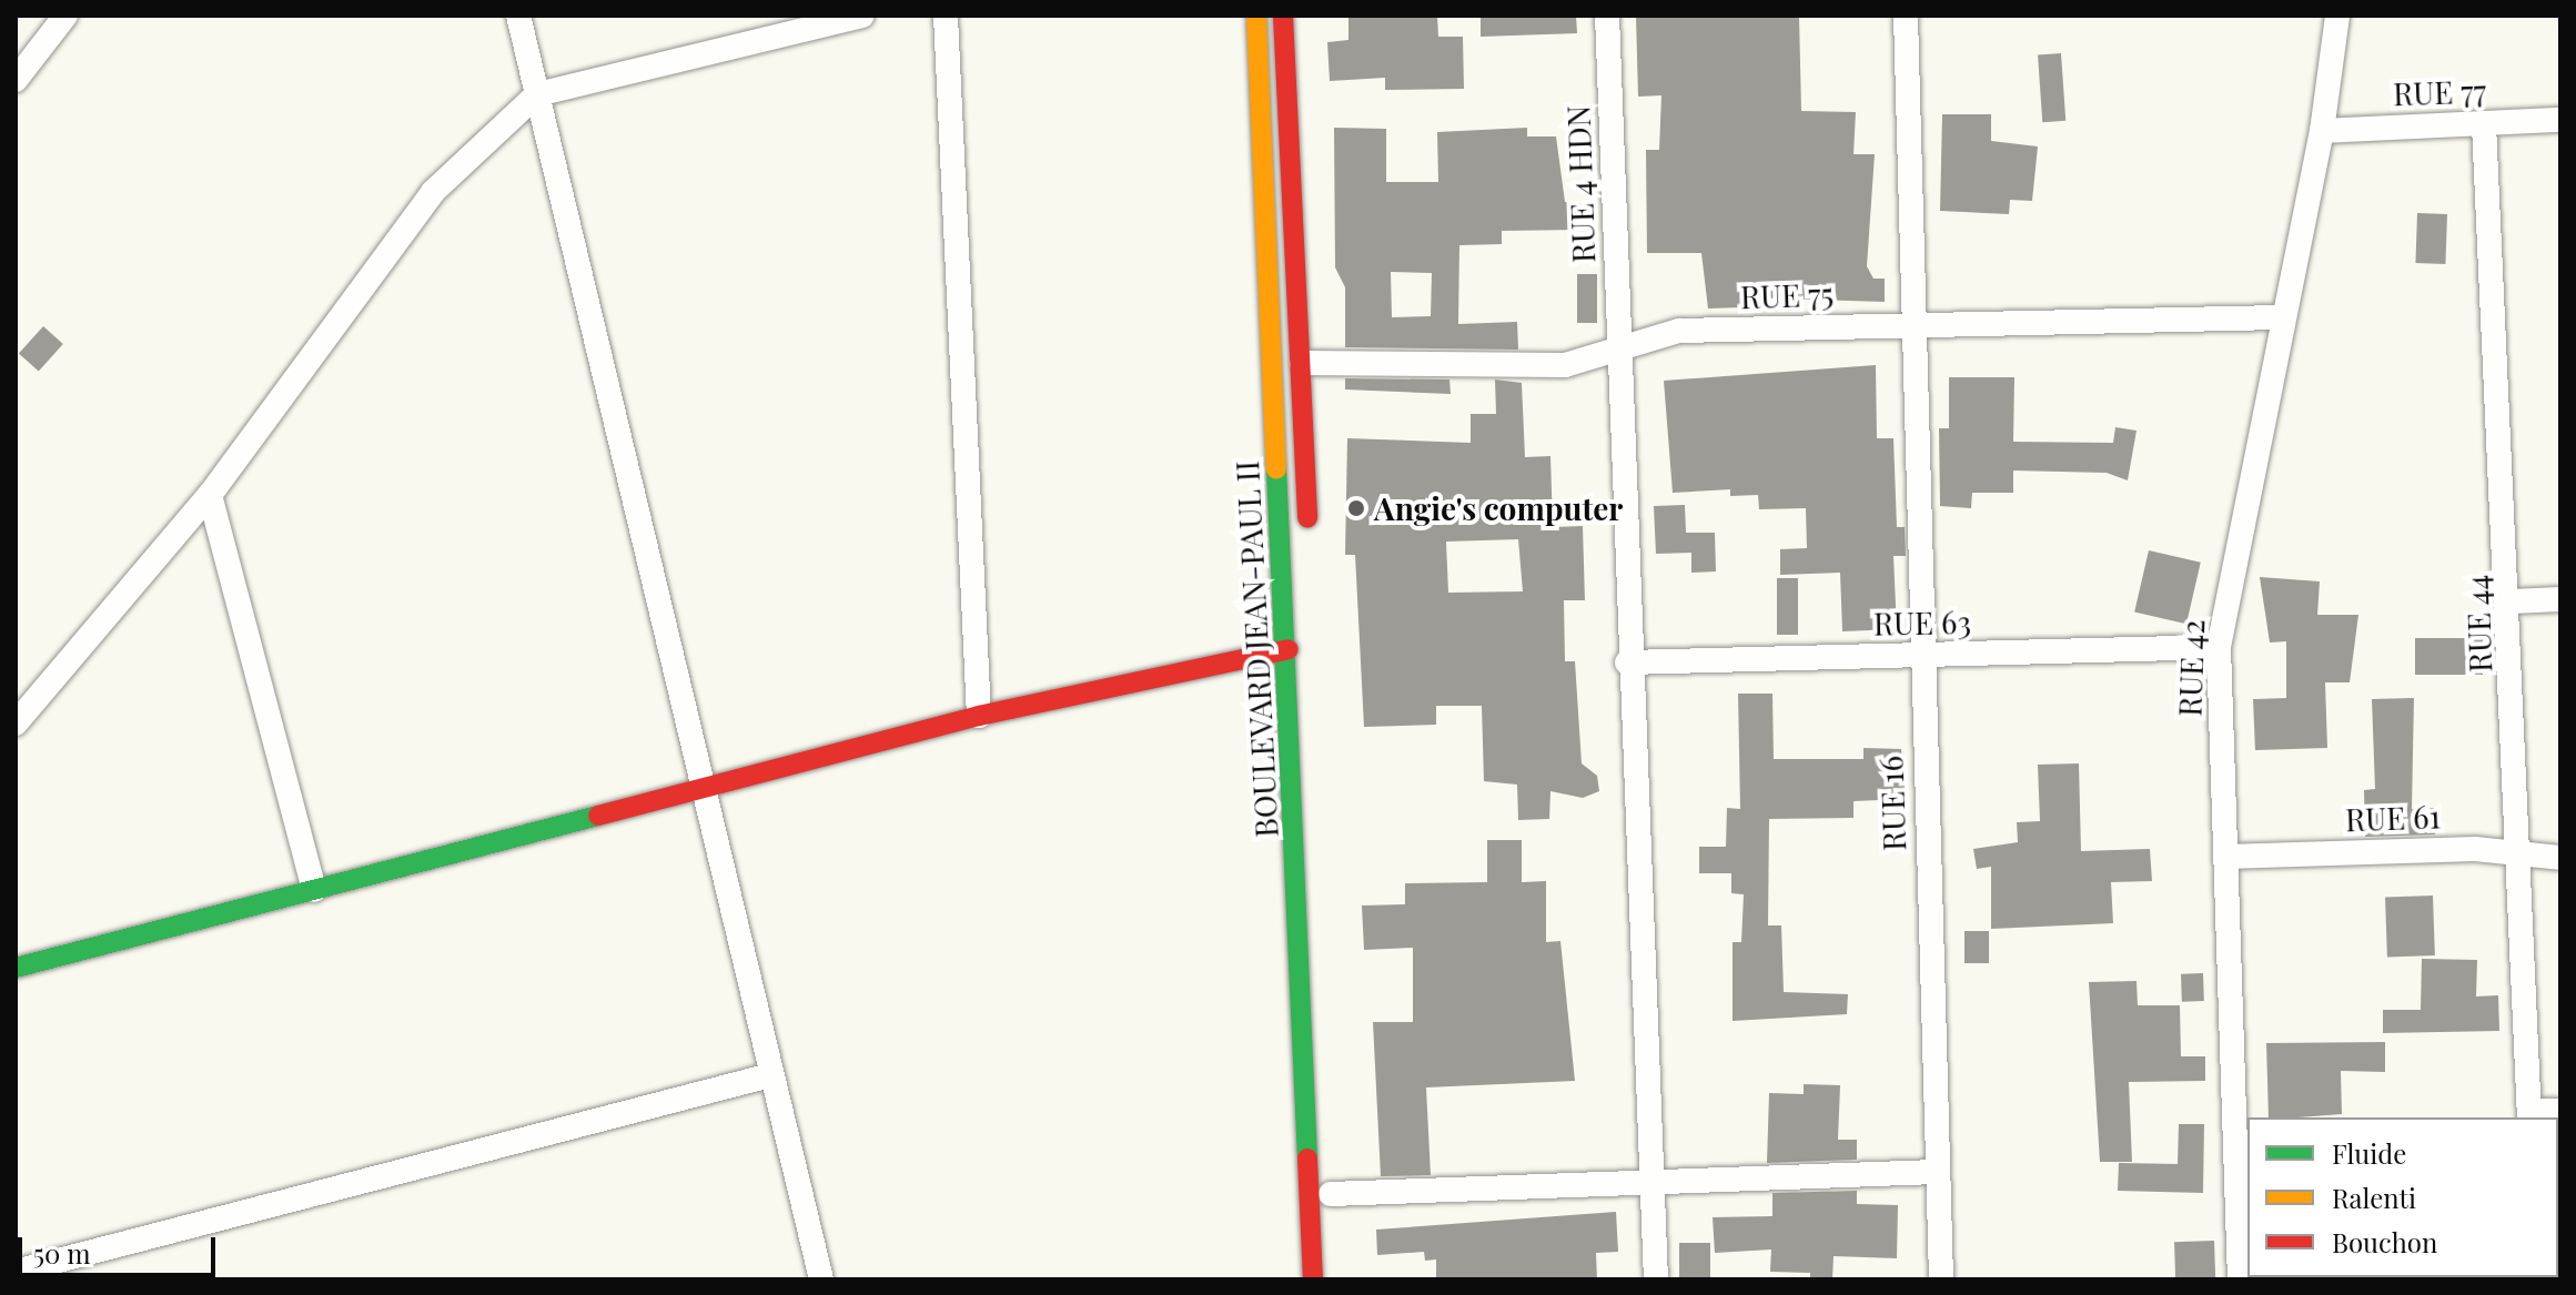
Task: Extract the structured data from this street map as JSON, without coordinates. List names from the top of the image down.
{
  "streets": {
    "main road": ["BOULEVARD JEAN-PAUL II"],
    "street": [
      "RUE 77",
      "RUE 4 HDN",
      "RUE 75",
      "RUE 63",
      "RUE 44",
      "RUE 42",
      "RUE 16",
      "RUE 61"
    ]
  },
  "crossings": [
    ["RUE 77", "RUE 44"],
    ["RUE 77", "RUE 42"],
    ["RUE 4 HDN", "RUE 75"],
    ["RUE 4 HDN", "RUE 63"],
    ["RUE 75", "BOULEVARD JEAN-PAUL II"],
    ["RUE 75", "RUE 42"],
    ["RUE 75", "RUE 16"],
    ["RUE 63", "RUE 42"],
    ["RUE 63", "RUE 16"],
    ["RUE 44", "RUE 61"],
    ["RUE 42", "RUE 61"]
  ],
  "places": ["Angie's computer"],
  "legend": ["Fluide", "Ralenti", "Bouchon"],
  "scale_bar": "50 m"
}
